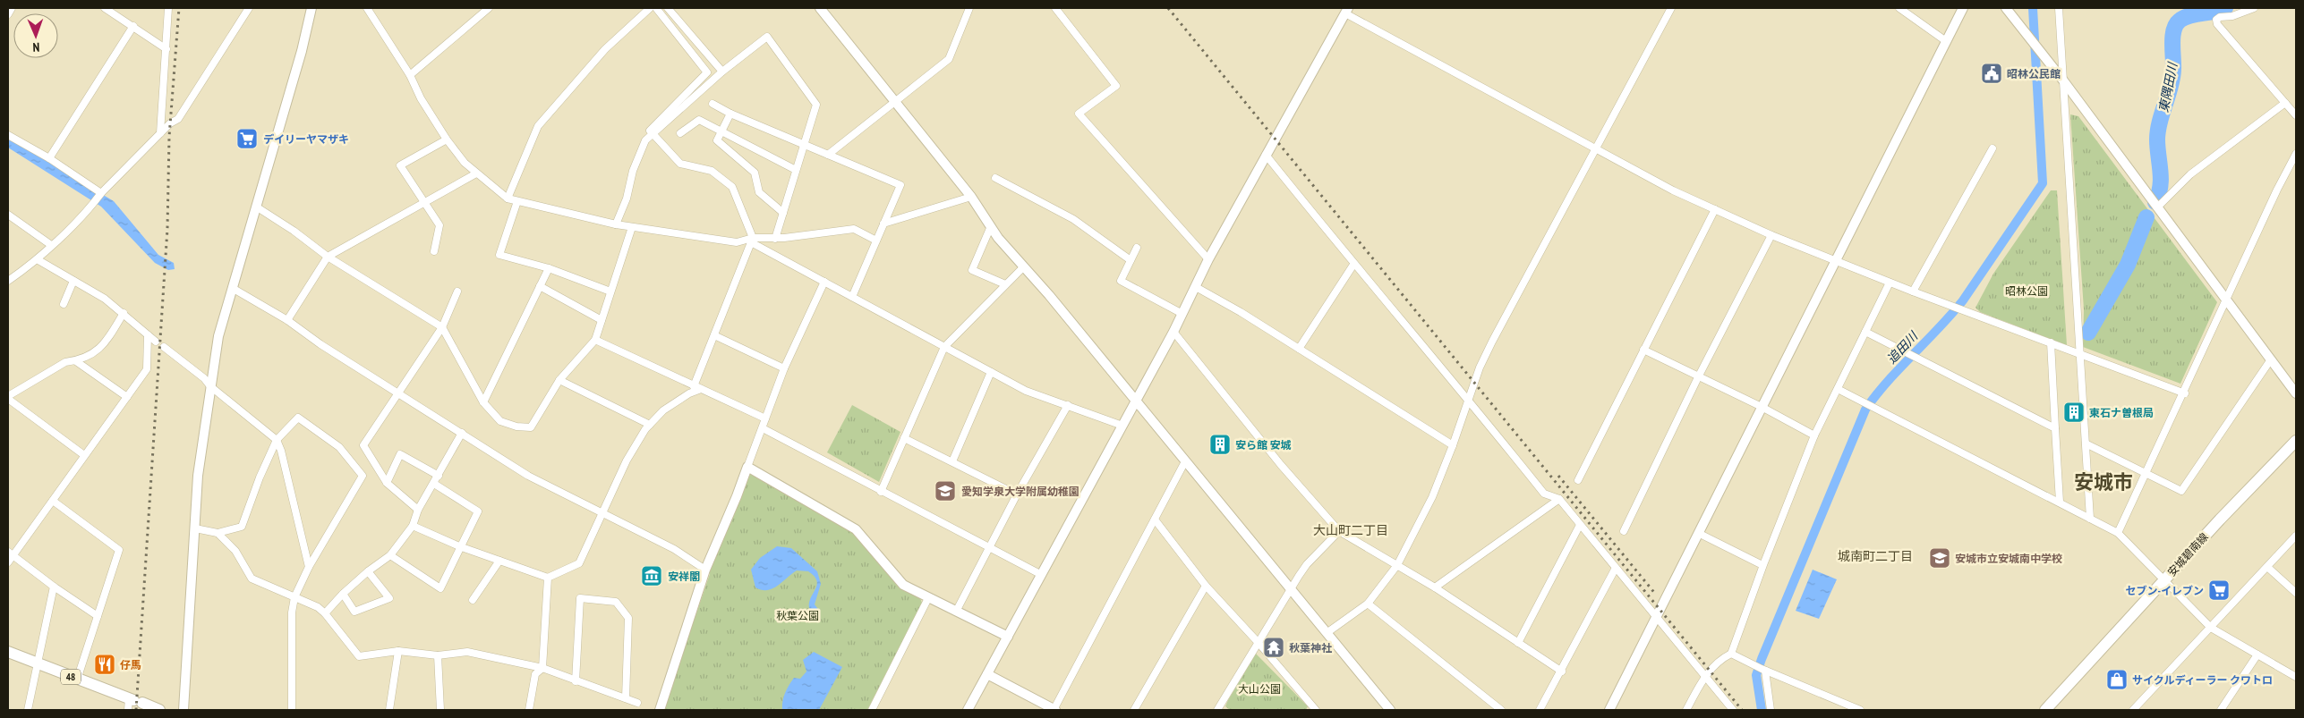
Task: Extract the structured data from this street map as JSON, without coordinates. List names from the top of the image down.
{
  "streets": {
    "main road": ["安城碧南線", "48"]
  },
  "districts": ["安城市", "大山町二丁目", "城南町二丁目"],
  "water": ["東隅田川", "追田川"],
  "parks": ["昭林公園", "秋葉公園", "大山公園"],
  "places": {
    "public building": ["昭林公民館"],
    "supermarket": ["デイリーヤマザキ", "セブン-イレブン"],
    "building": ["東石ナ曽根局", "安ら館 安城"],
    "school or university": ["愛知学泉大学附属幼稚園", "安城市立安城南中学校"],
    "museum": ["安祥閣"],
    "temple": ["秋葉神社"],
    "restaurant": ["仔馬"],
    "shop": ["サイクルディーラー クワトロ"]
  },
  "north": "bottom"
}
